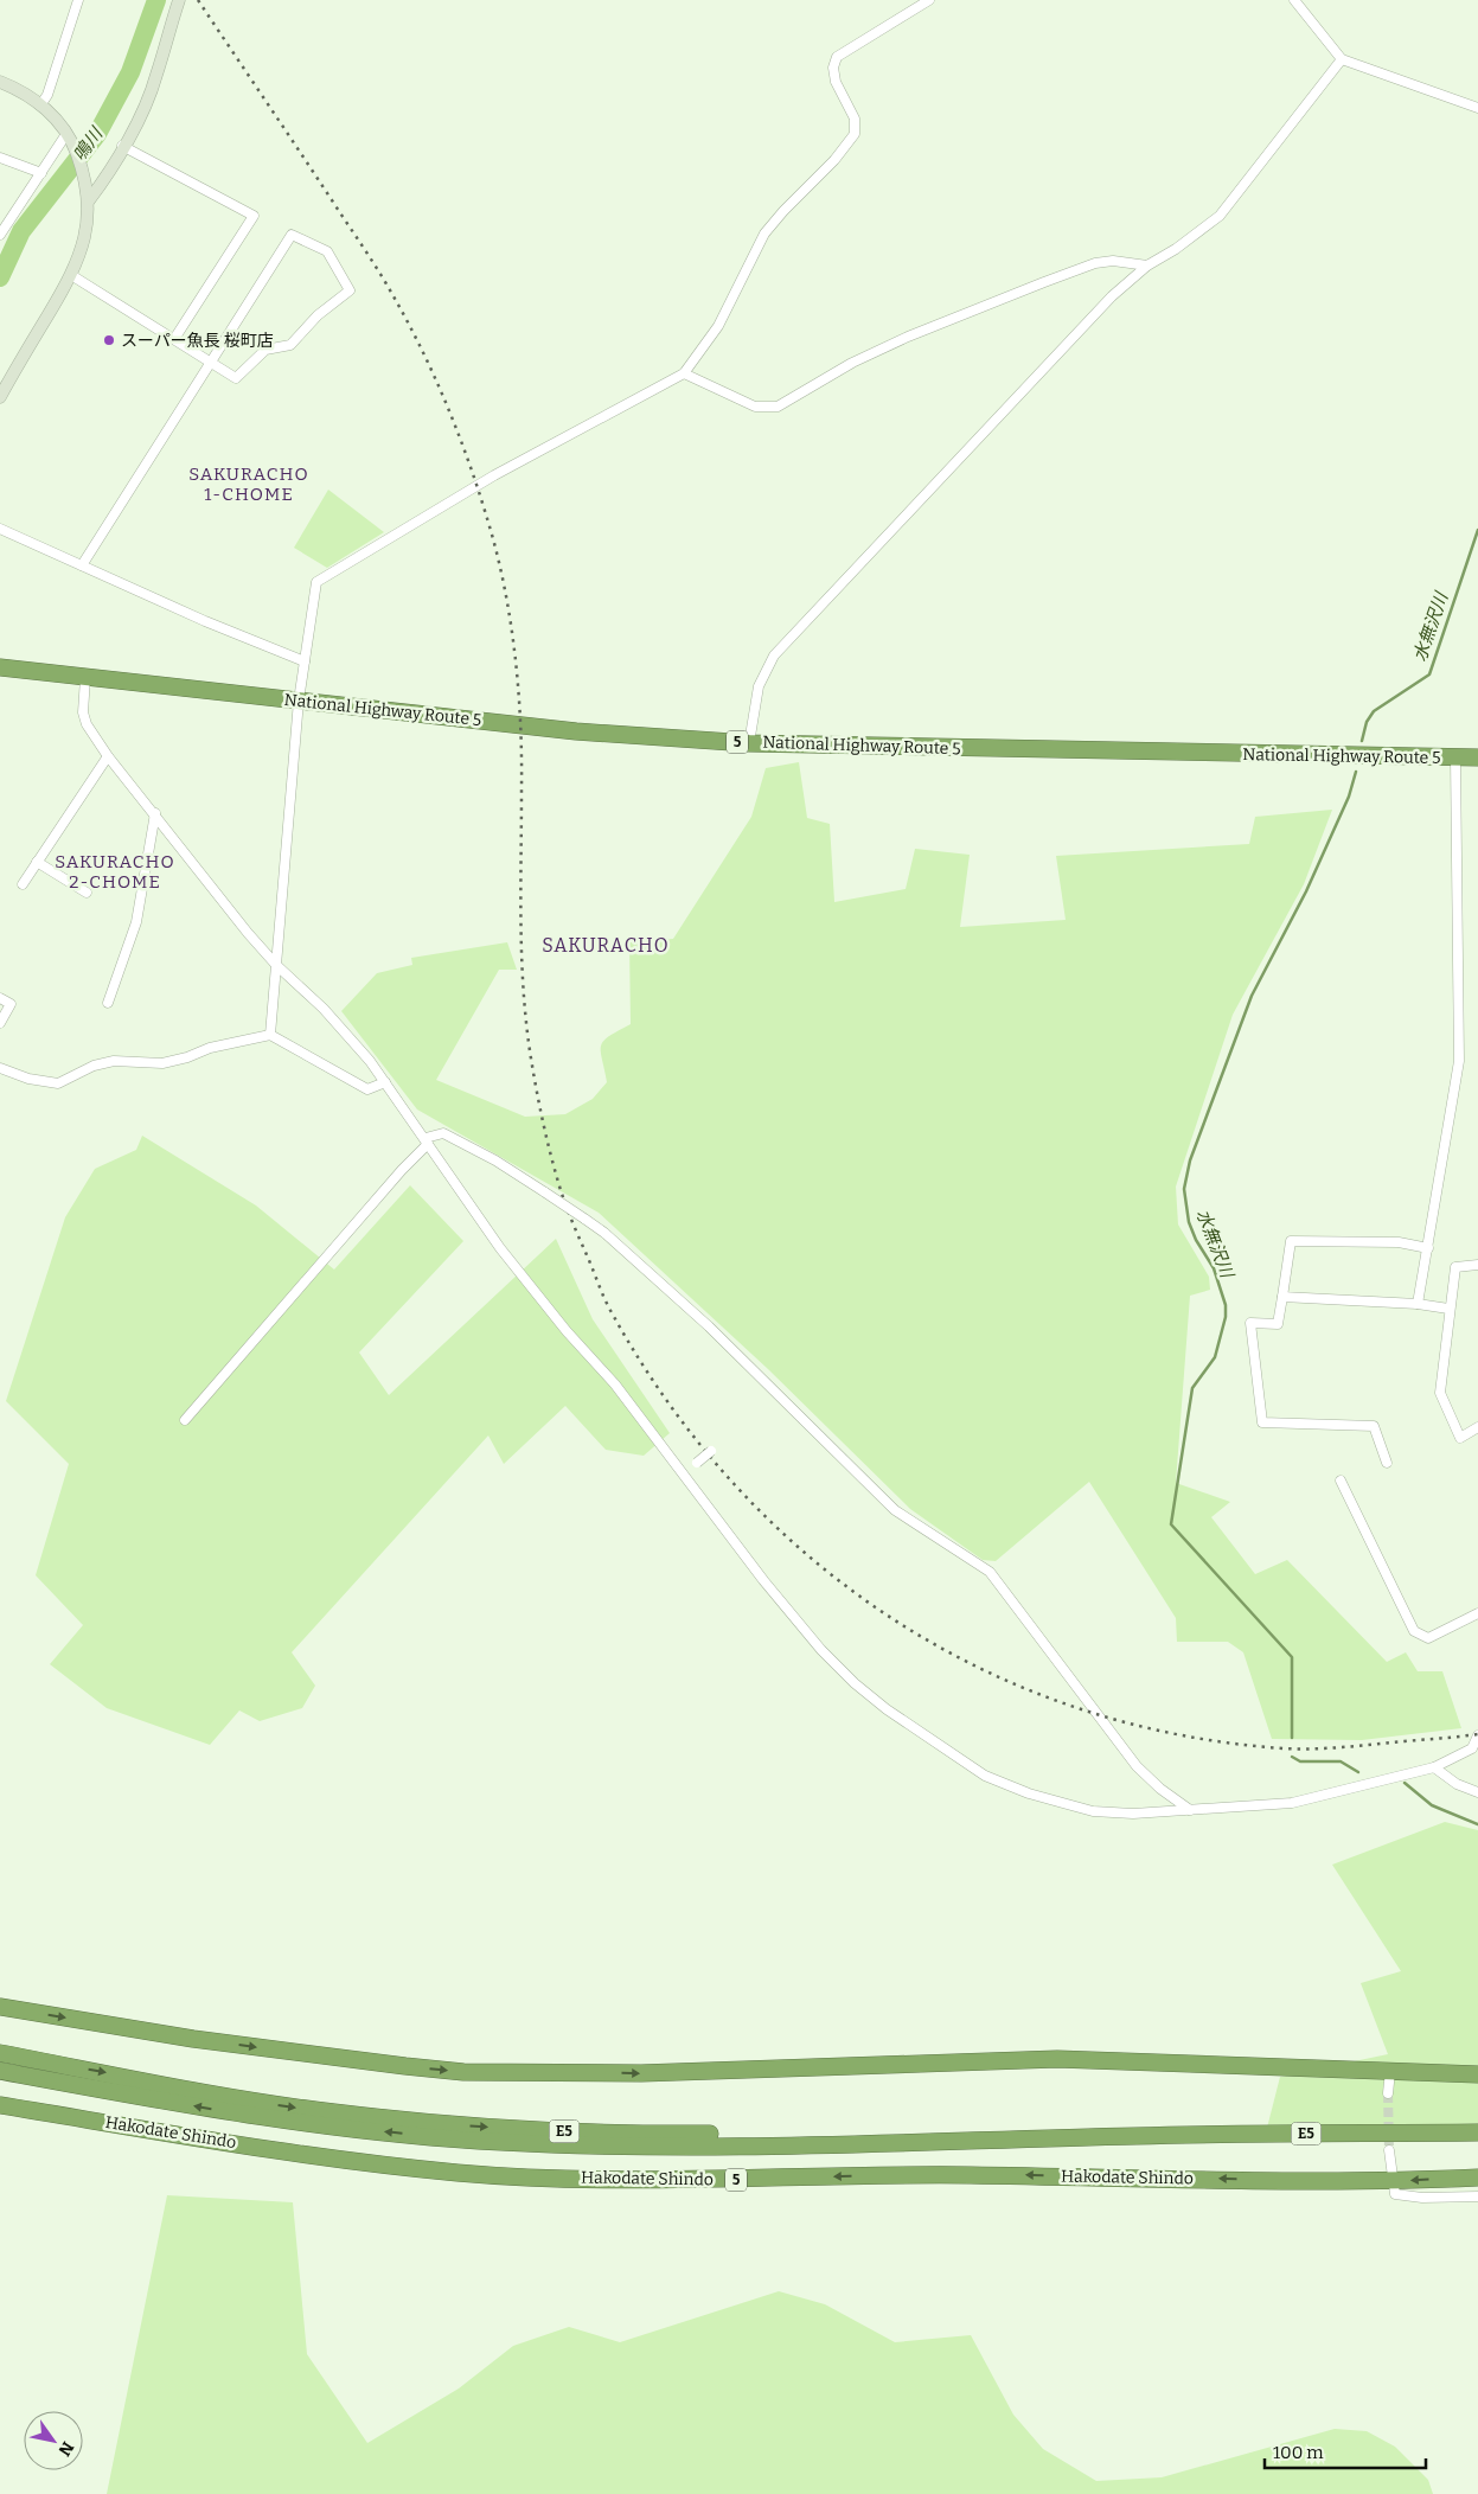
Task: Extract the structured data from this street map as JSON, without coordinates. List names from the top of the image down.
{
  "streets": {
    "highway": [
      "National Highway Route 5",
      "5",
      "E5",
      "Hakodate Shindo"
    ]
  },
  "districts": ["SAKURACHO 1-CHOME", "SAKURACHO 2-CHOME", "SAKURACHO"],
  "water": ["鳴川", "水無沢川"],
  "places": ["スーパー魚長 桜町店"],
  "scale_bar": "100 m",
  "north": "bottom right"
}
